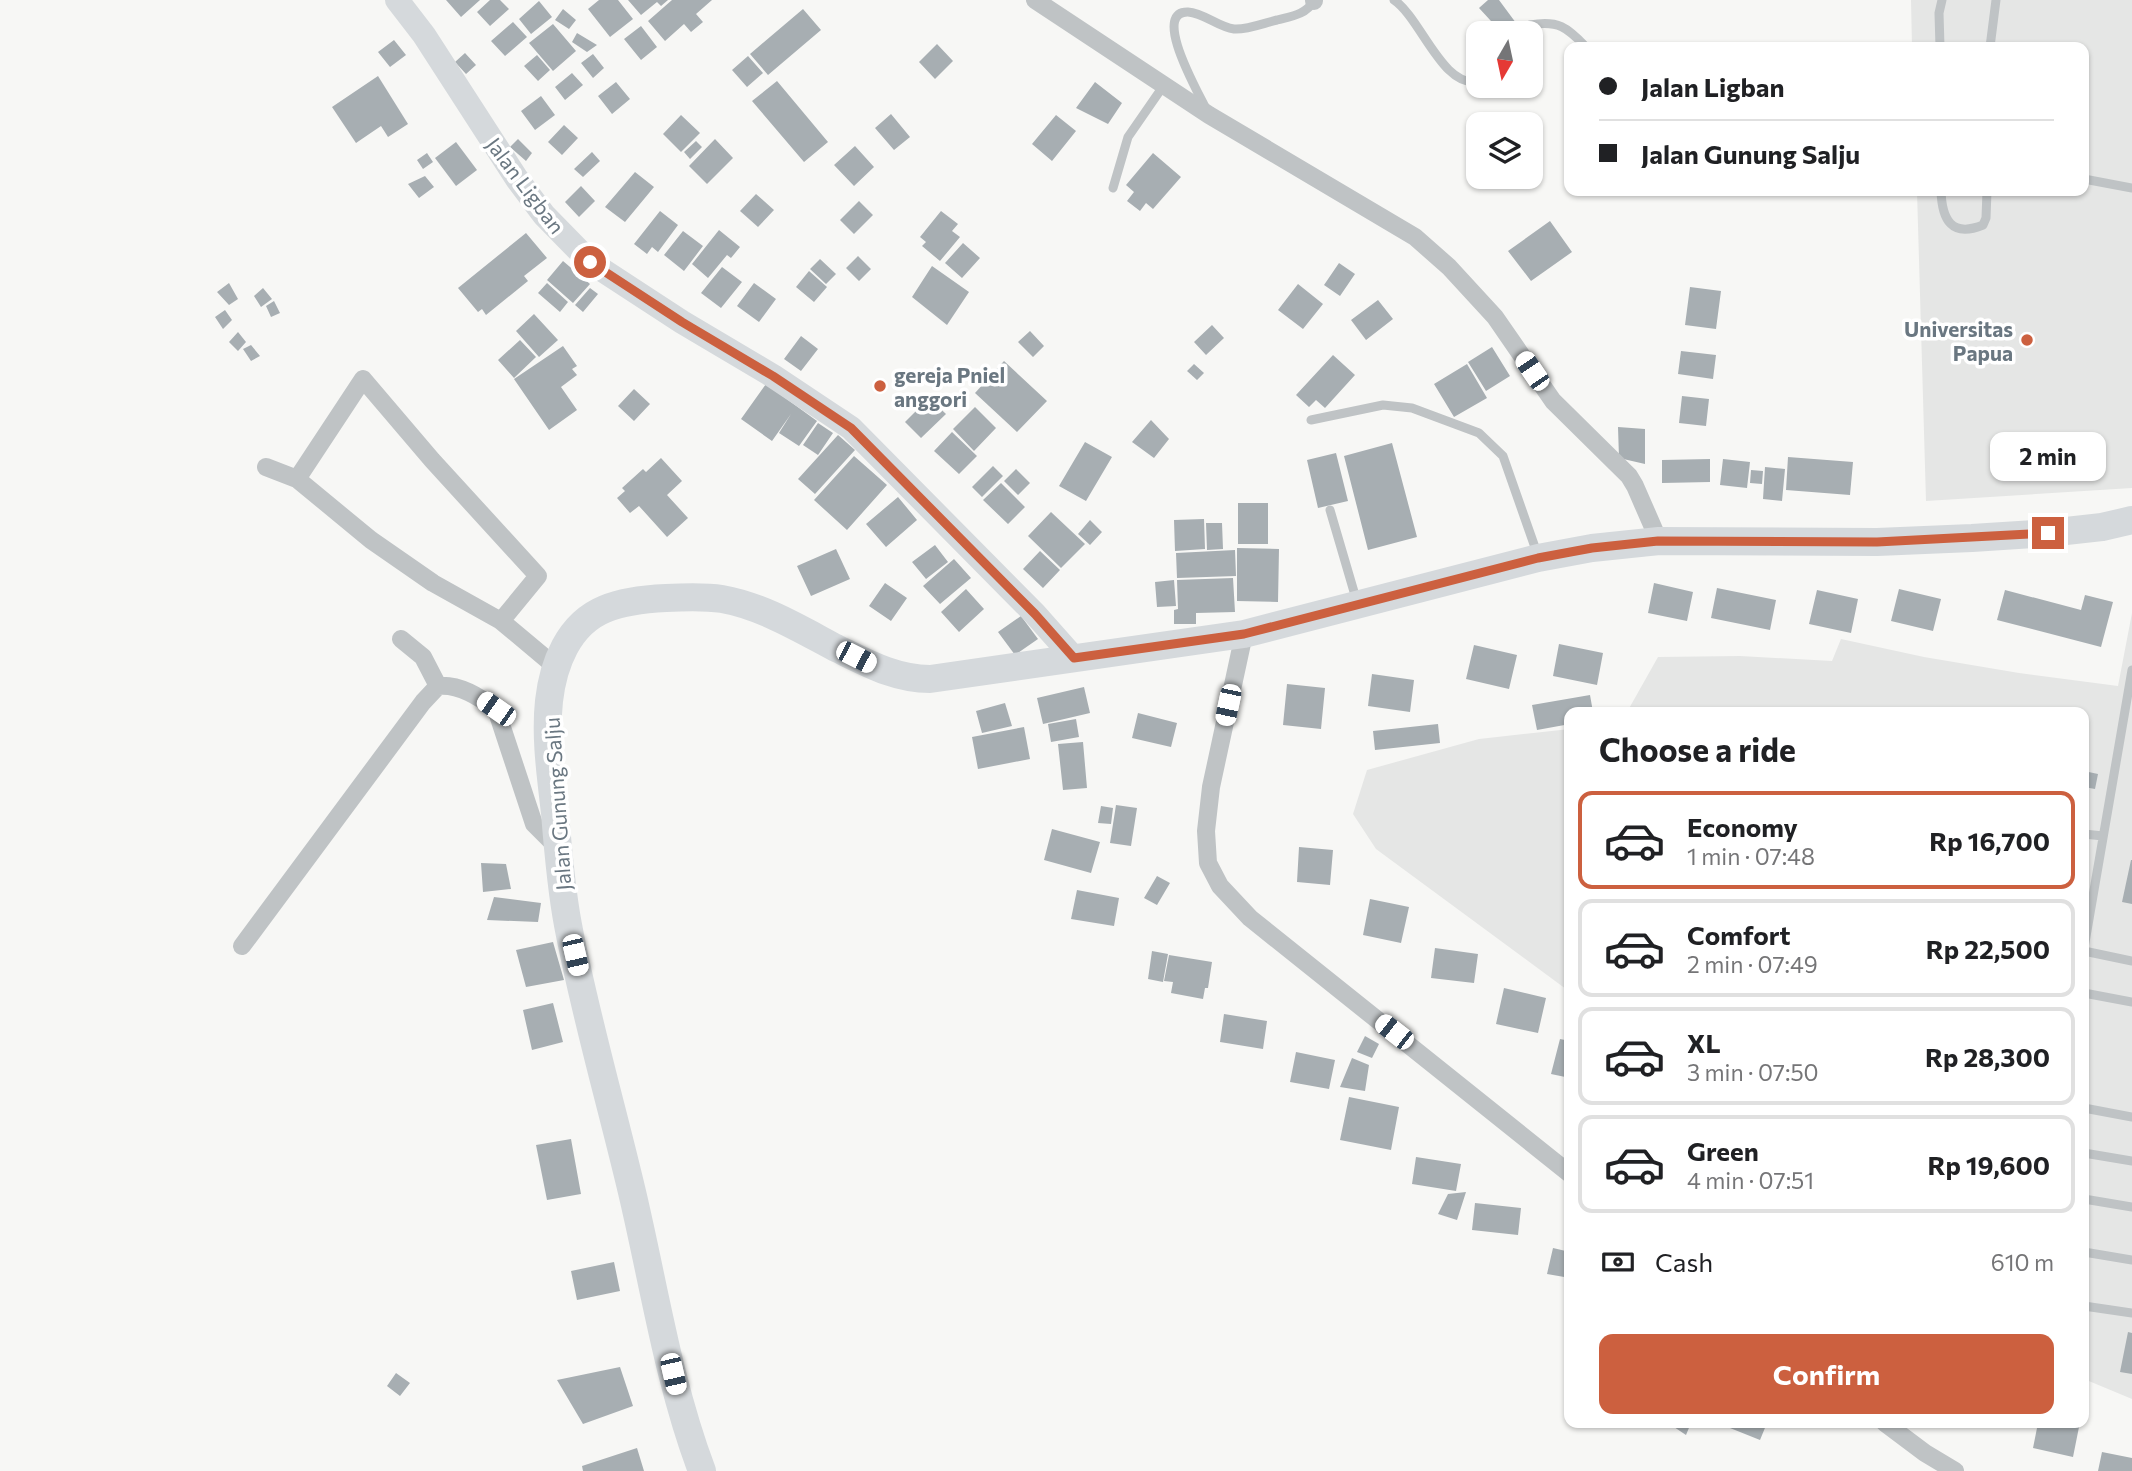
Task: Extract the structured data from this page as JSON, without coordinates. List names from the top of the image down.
{
  "streets": {
    "main road": ["Jalan Ligban", "Jalan Gunung Salju"]
  },
  "crossings": [
    ["Jalan Ligban", "Jalan Gunung Salju"]
  ],
  "places": ["Universitas Papua", "gereja Pniel anggori"],
  "north": "bottom",
  "page": {
    "banner": ["Jalan Ligban", "Jalan Gunung Salju"],
    "bubble": "2 min",
    "heading": "Choose a ride",
    "list": [
      {
        "name": "Economy",
        "note": "1 min · 07:48",
        "value": "Rp 16,700"
      },
      {
        "name": "Comfort",
        "note": "2 min · 07:49",
        "value": "Rp 22,500"
      },
      {
        "name": "XL",
        "note": "3 min · 07:50",
        "value": "Rp 28,300"
      },
      {
        "name": "Green",
        "note": "4 min · 07:51",
        "value": "Rp 19,600"
      }
    ],
    "pay": ["Cash", "610 m"],
    "buttons": "Confirm"
  }
}
